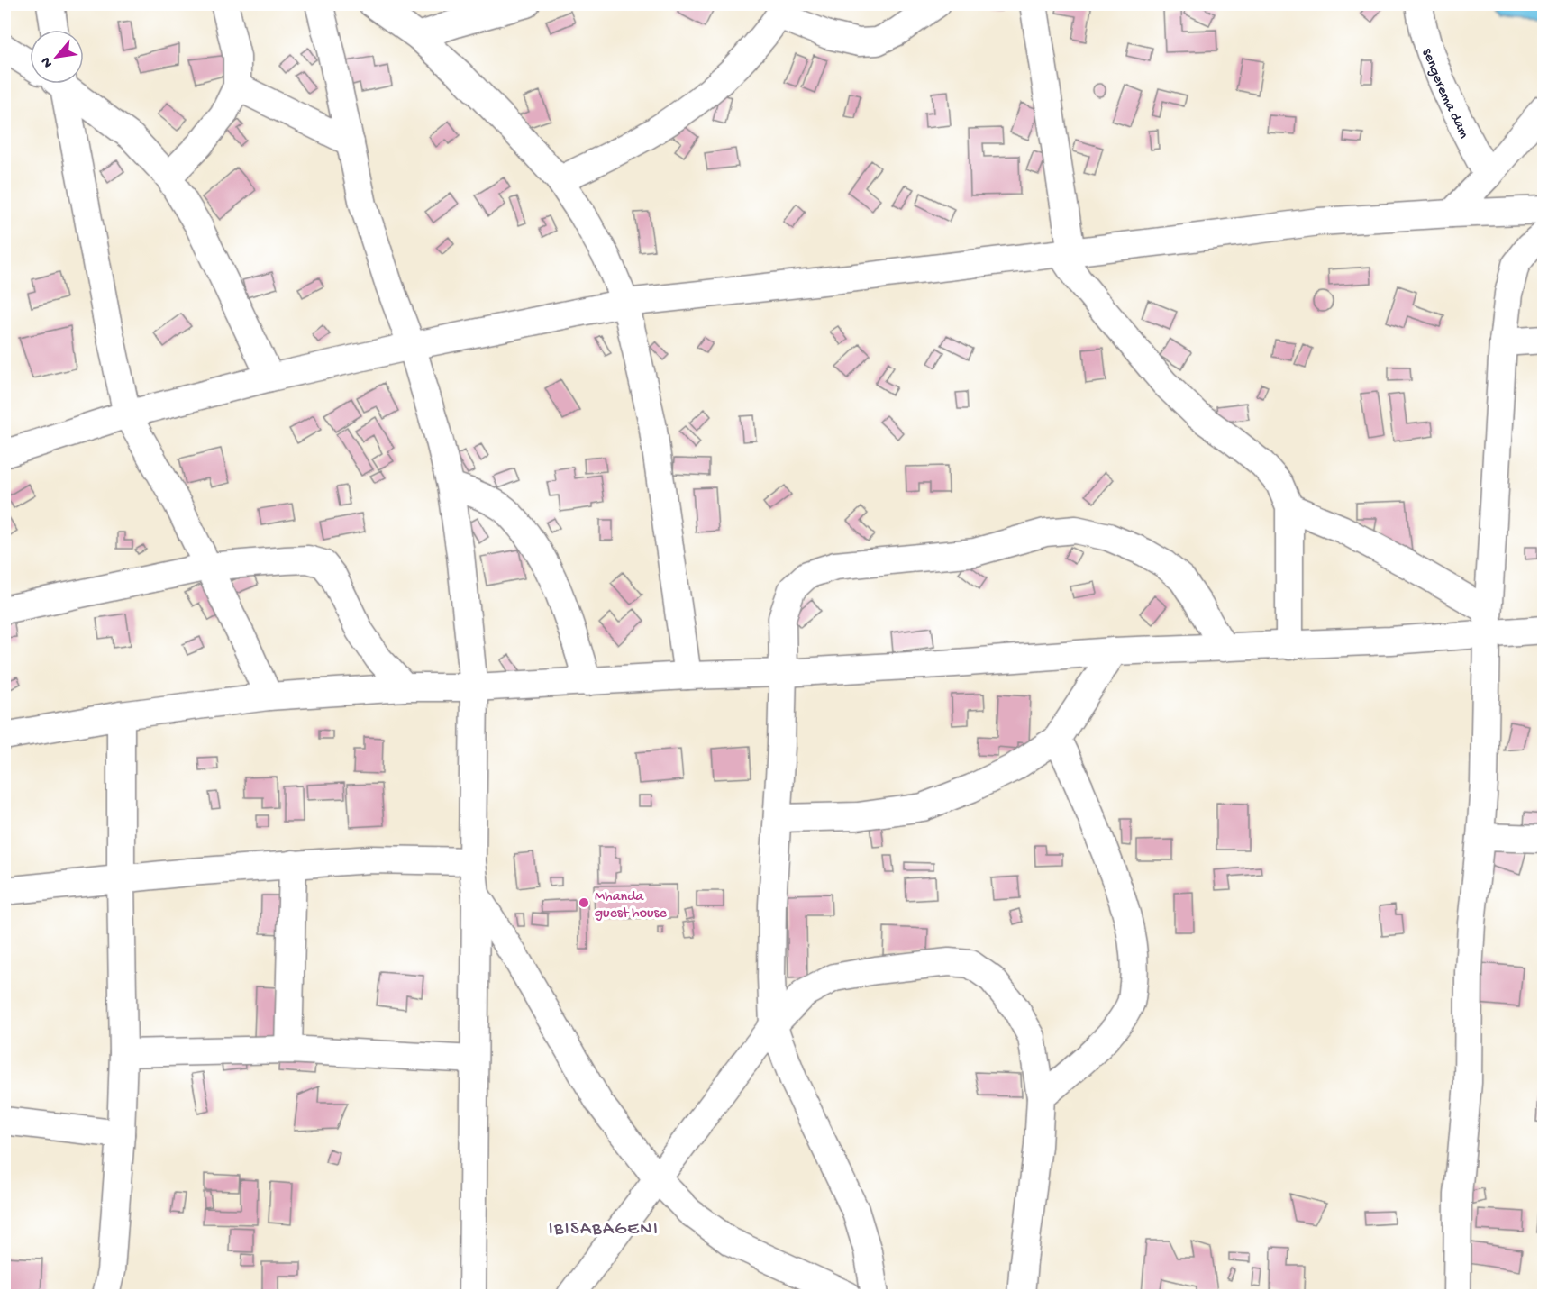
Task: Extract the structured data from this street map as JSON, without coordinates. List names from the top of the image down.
{
  "streets": {
    "street": ["sengerema dam"]
  },
  "districts": ["IBISABAGENI"],
  "places": ["Mhanda guest house"],
  "north": "bottom left"
}
